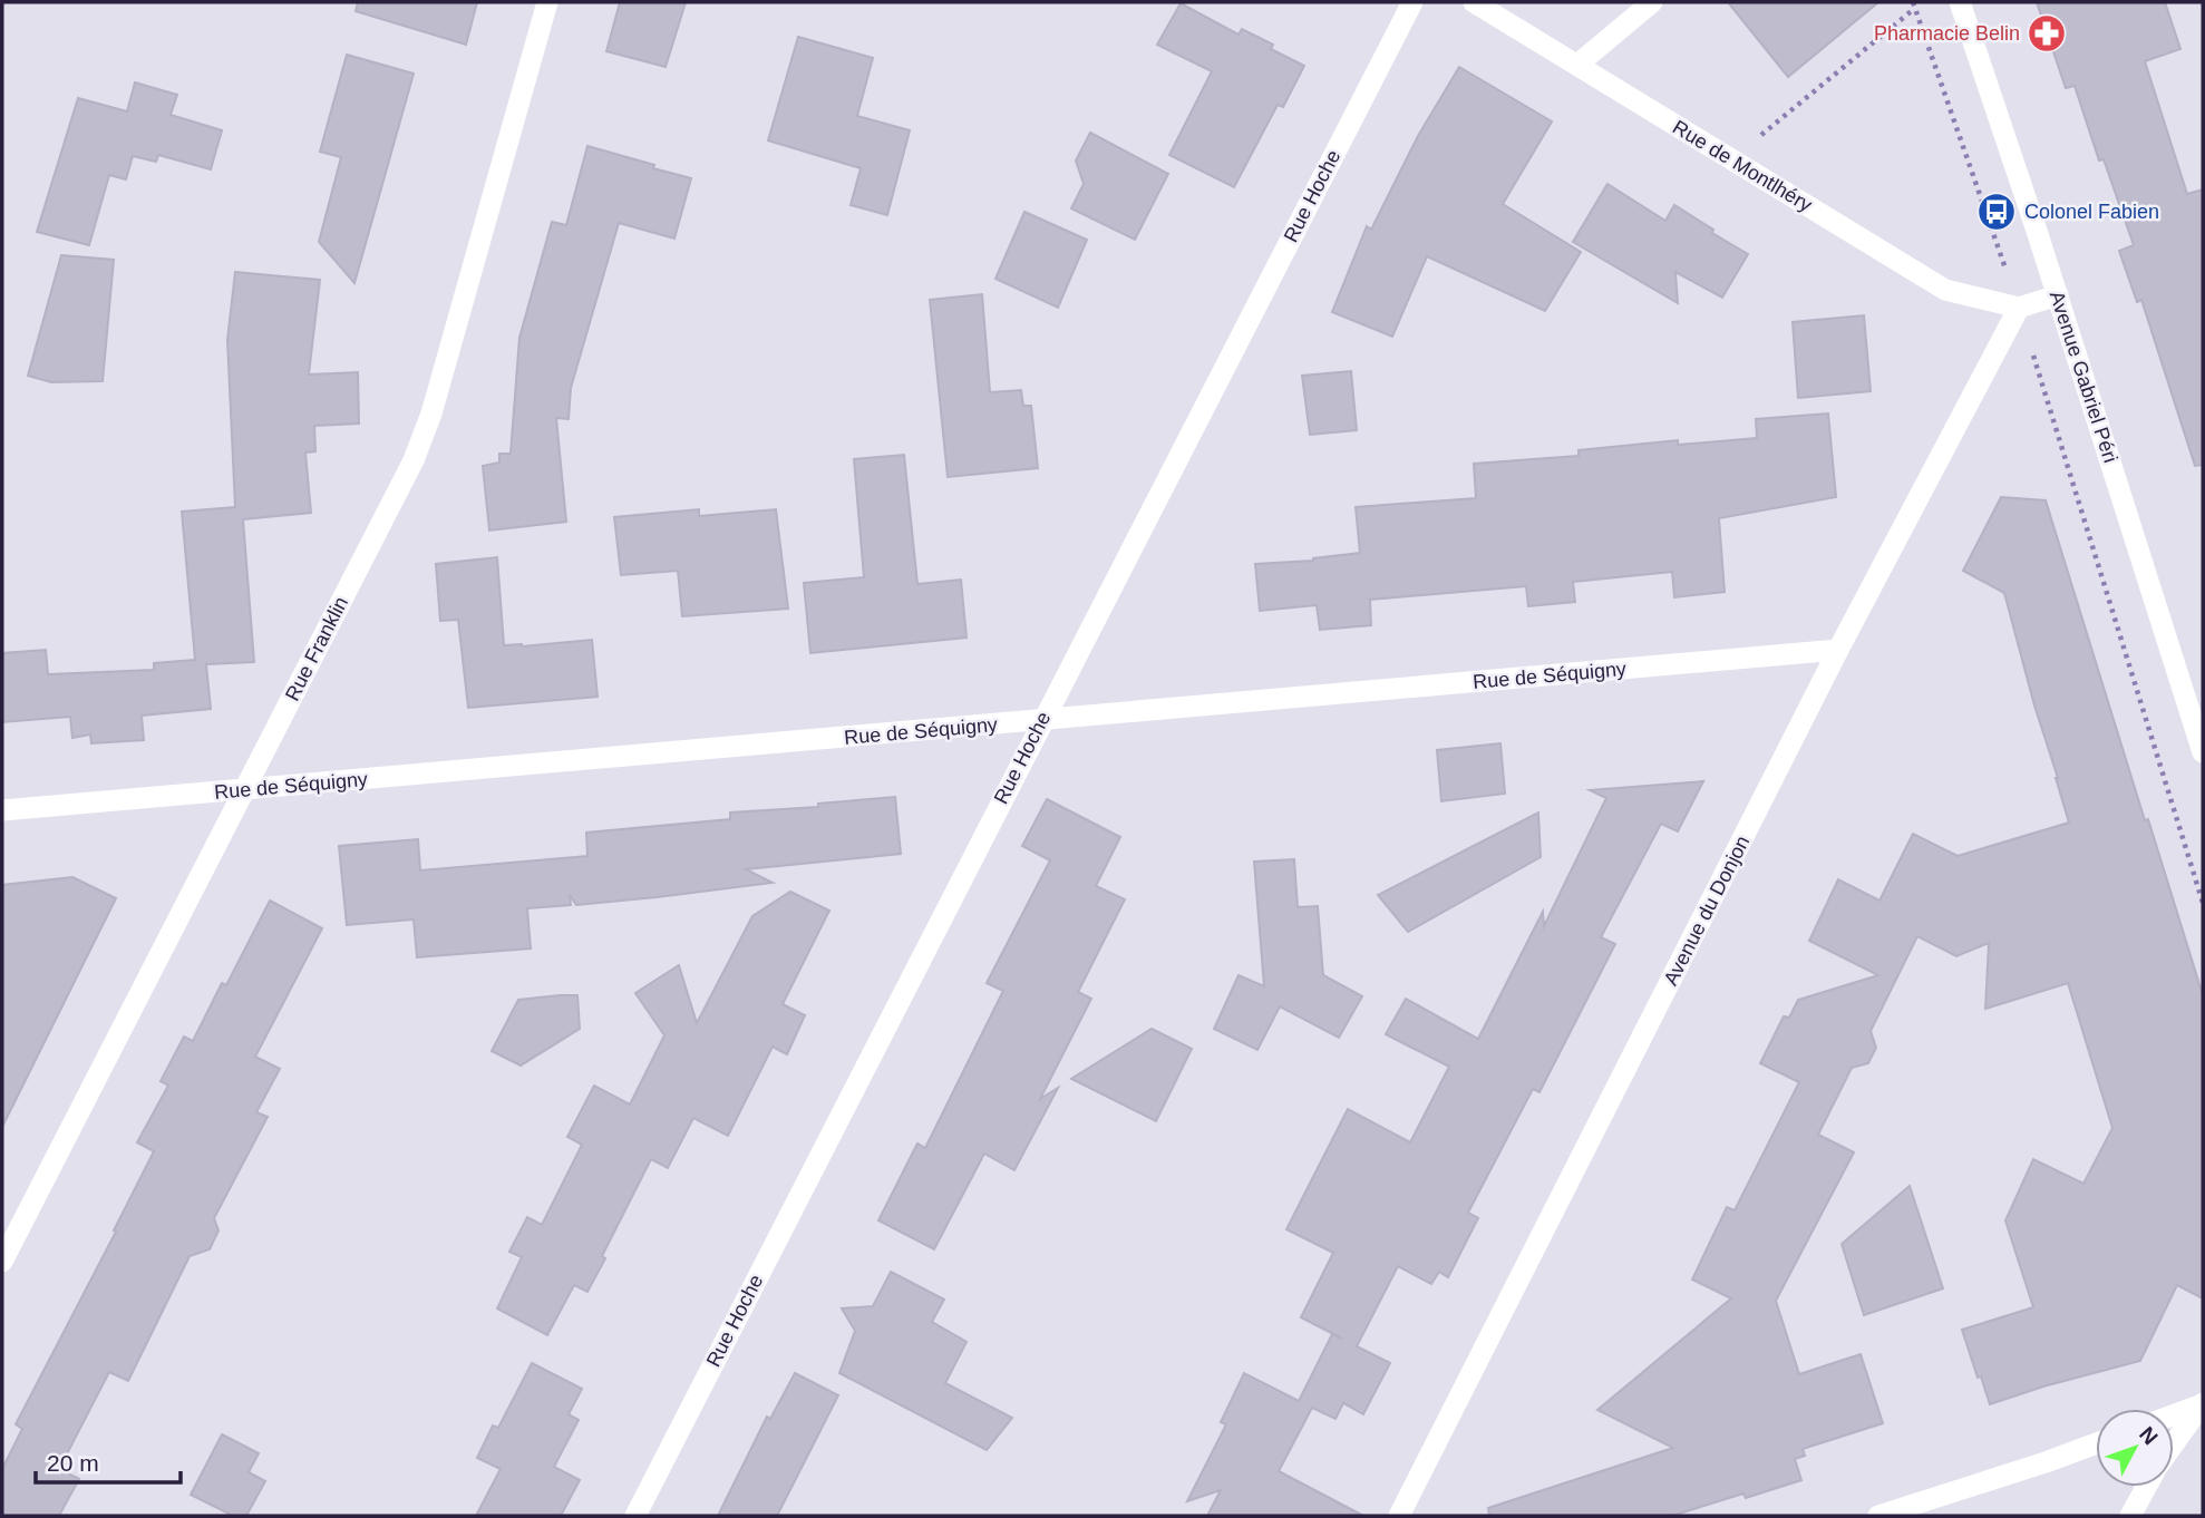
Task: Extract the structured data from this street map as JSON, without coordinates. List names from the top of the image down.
{
  "streets": {
    "street": [
      "Rue de Montlhéry",
      "Rue Hoche",
      "Avenue Gabriel Péri",
      "Rue Franklin",
      "Rue de Séquigny",
      "Avenue du Donjon"
    ]
  },
  "crossings": [
    ["Rue de Montlhéry", "Avenue du Donjon"],
    ["Rue Hoche", "Rue de Séquigny"],
    ["Rue Franklin", "Rue de Séquigny"],
    ["Rue de Séquigny", "Avenue du Donjon"]
  ],
  "places": {
    "pharmacy": ["Pharmacie Belin"],
    "bus stop": ["Colonel Fabien"]
  },
  "scale_bar": "20 m",
  "north": "top right"
}
